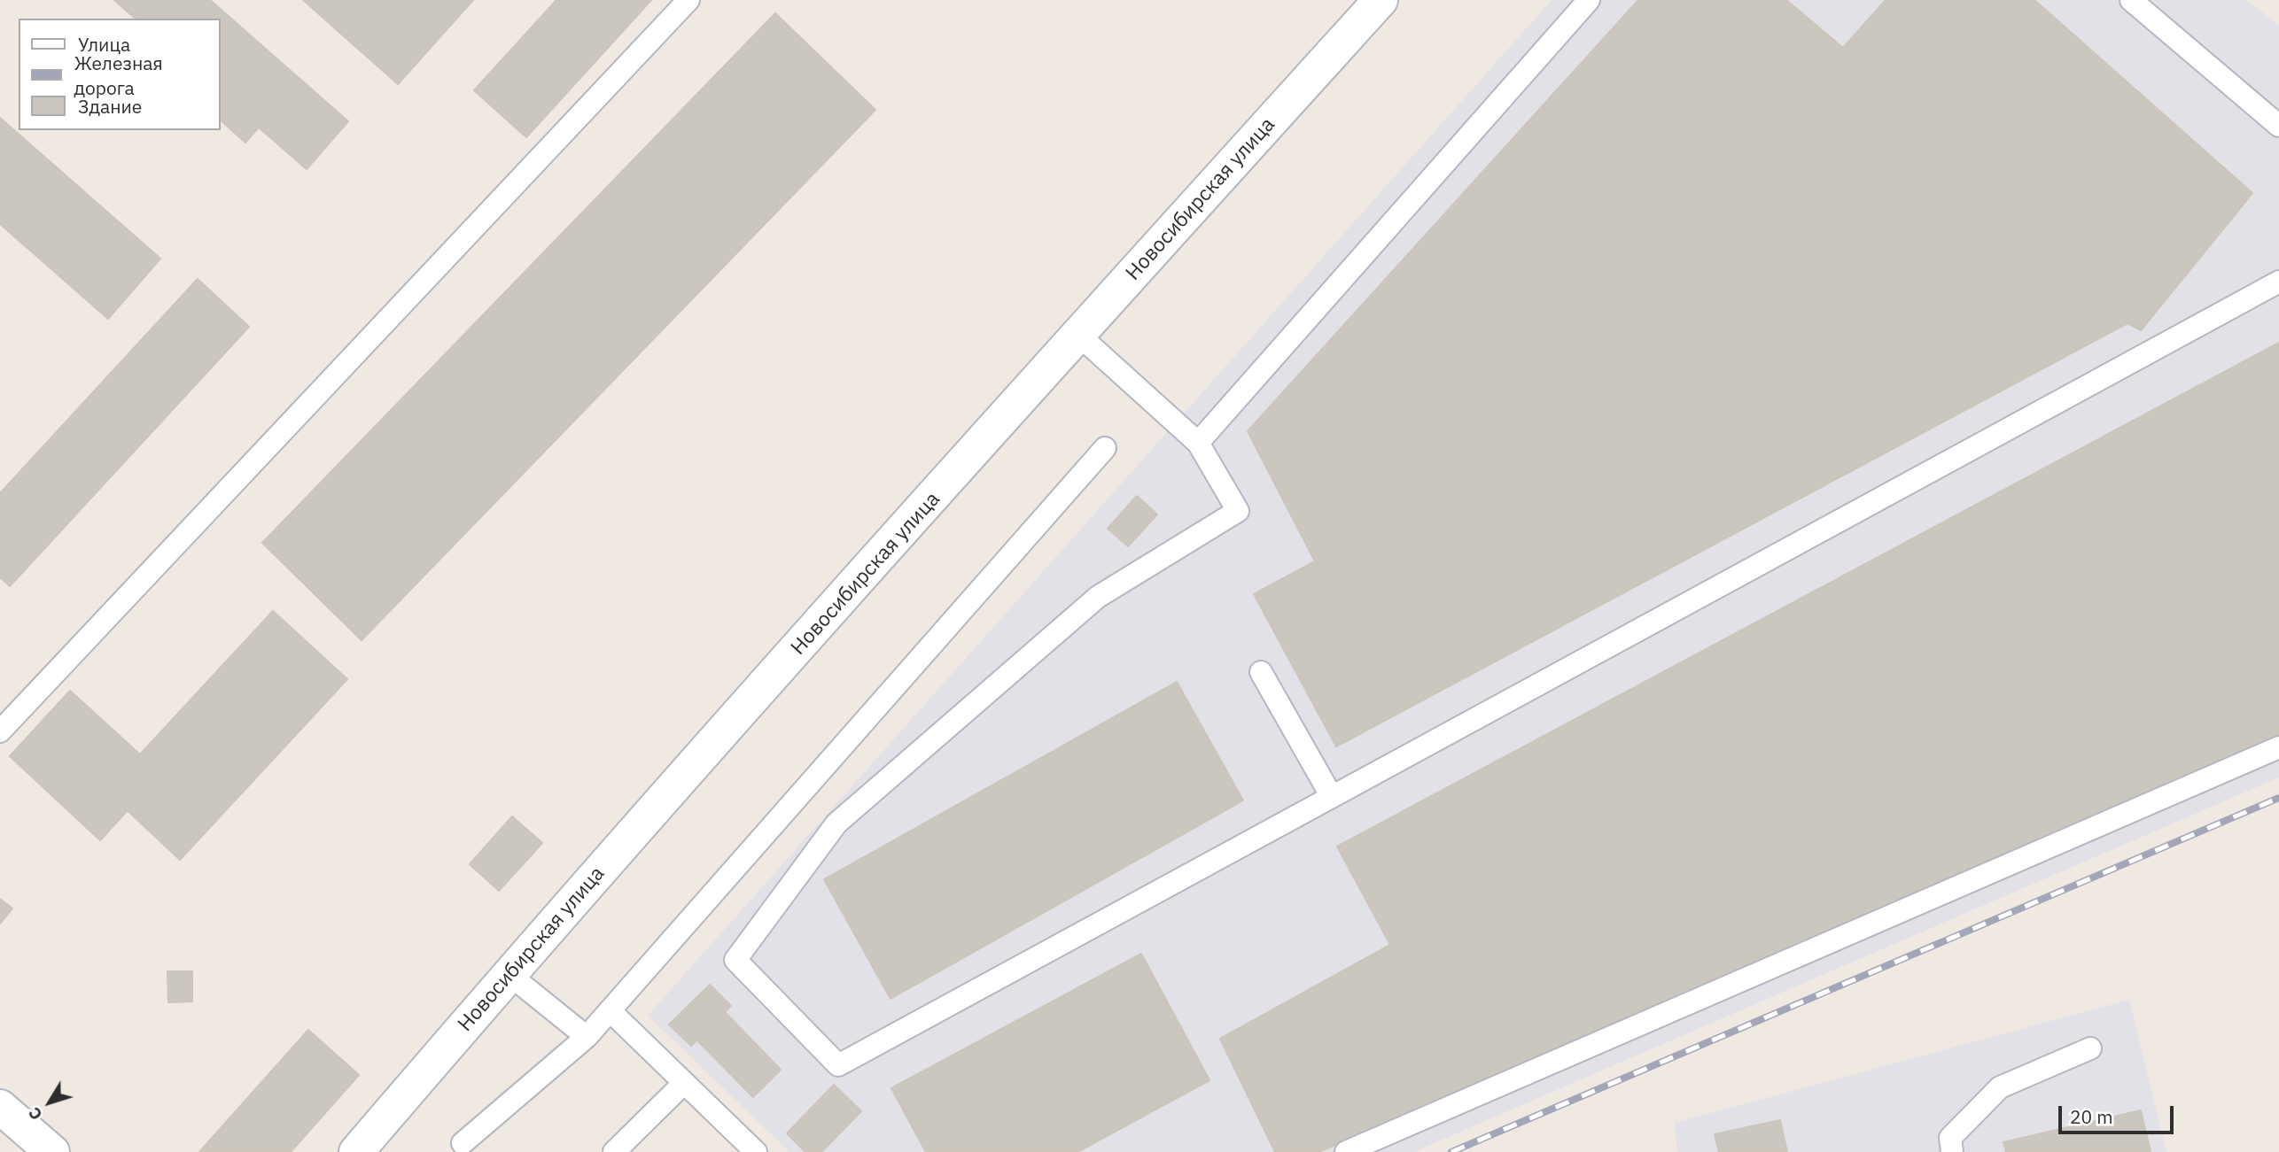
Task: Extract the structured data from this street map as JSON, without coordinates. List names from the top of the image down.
{
  "streets": {
    "main road": ["Новосибирская улица"]
  },
  "legend": ["Улица", "Железная дорога", "Здание"],
  "scale_bar": "20 m",
  "north": "bottom left"
}
